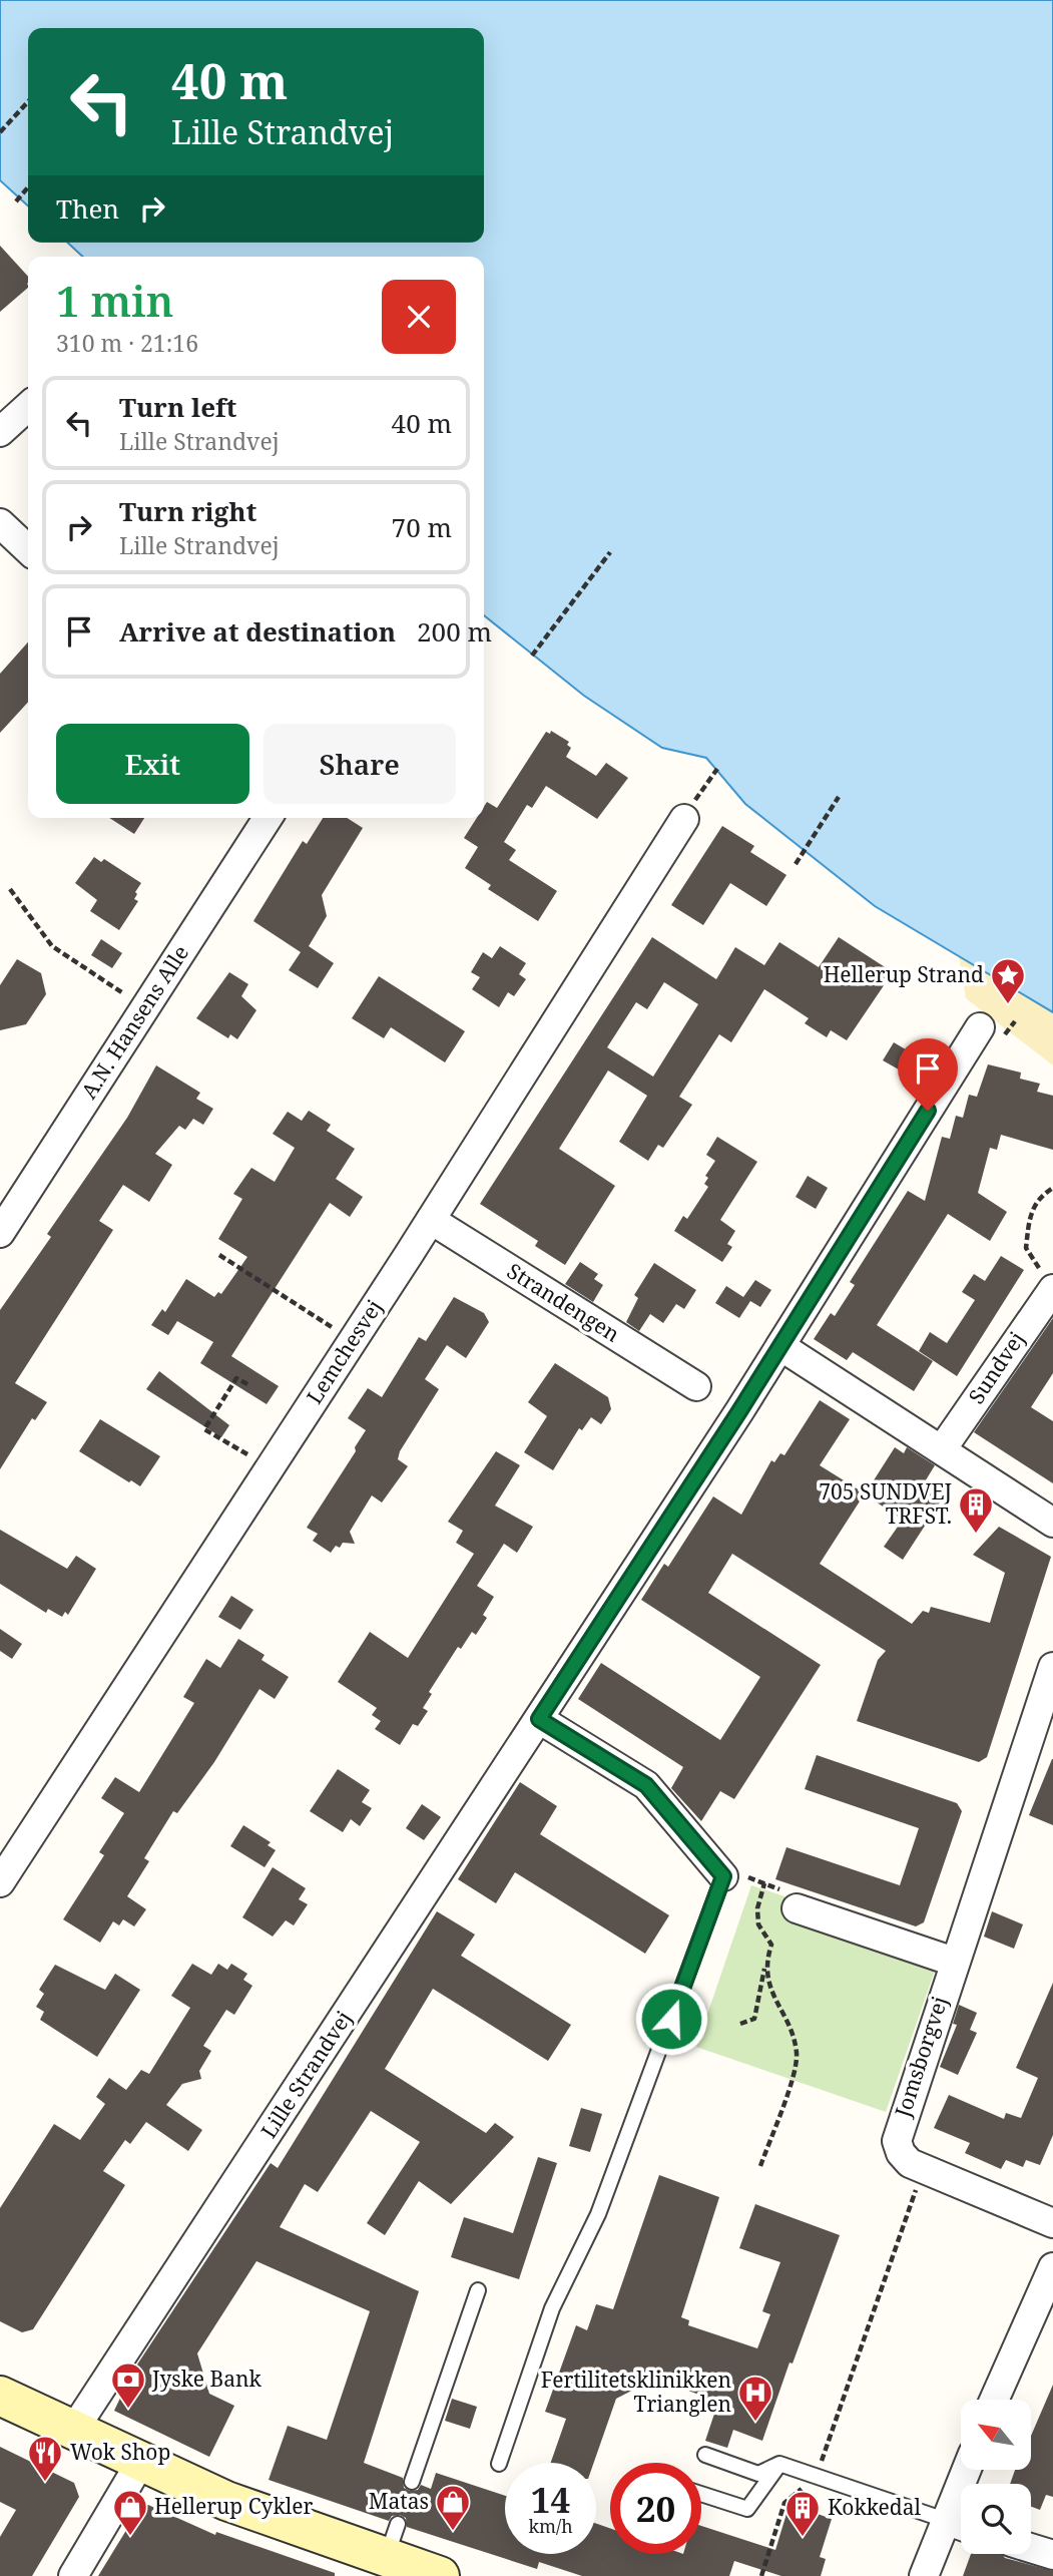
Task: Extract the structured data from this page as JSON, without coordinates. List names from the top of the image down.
{
  "streets": {
    "street": [
      "A.N. Hansens Alle",
      "Strandengen",
      "Lemchesvej",
      "Sundvej",
      "Jomsborgvej",
      "Lille Strandvej"
    ]
  },
  "crossings": [
    ["Strandengen", "Lemchesvej"]
  ],
  "places": {
    "place": ["Hellerup Strand"],
    "building": ["705 SUNDVEJ TRFST.", "Kokkedal"],
    "bank": ["Jyske Bank"],
    "hospital": ["Fertilitetsklinikken Trianglen"],
    "restaurant": ["Wok Shop"],
    "shop": ["Matas", "Hellerup Cykler"]
  },
  "north": "top left",
  "page": {
    "turn": ["40 m", "Lille Strandvej"],
    "then": "Then",
    "heading": ["1 min", "310 m · 21:16"],
    "list": [
      {
        "name": "Turn left",
        "note": "Lille Strandvej",
        "value": "40 m"
      },
      {
        "name": "Turn right",
        "note": "Lille Strandvej",
        "value": "70 m"
      },
      {
        "name": "Arrive at destination",
        "value": "200 m"
      }
    ],
    "buttons": ["Exit", "Share"],
    "speed": "14 km/h",
    "limit": "20"
  }
}
